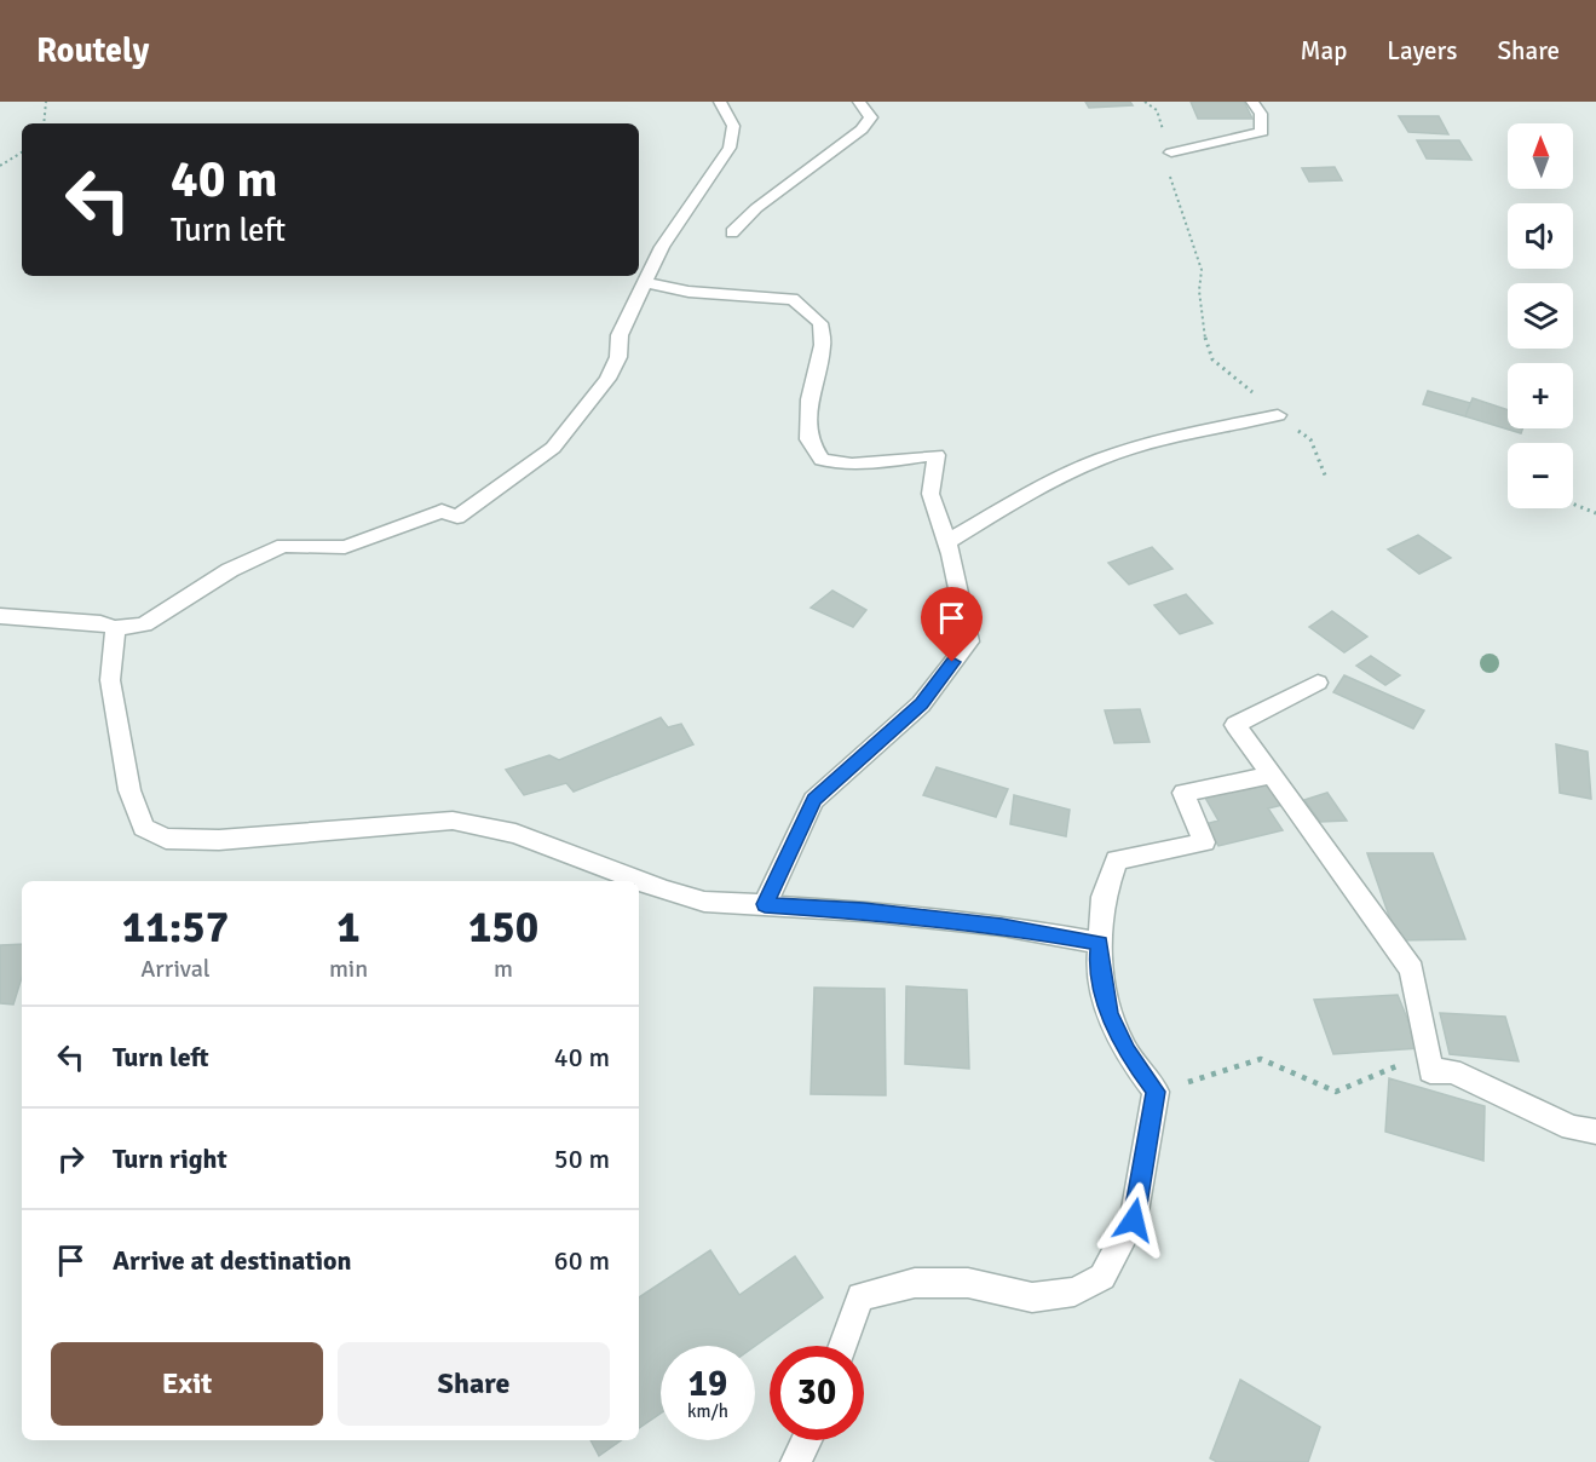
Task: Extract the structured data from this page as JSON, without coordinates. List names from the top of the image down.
{
  "north": "top",
  "page": {
    "header": "Routely",
    "nav": ["Map", "Layers", "Share"],
    "map_buttons": ["+", "−"],
    "turn": ["40 m", "Turn left"],
    "eta": [
      "11:57",
      "Arrival",
      "1",
      "min",
      "150",
      "m"
    ],
    "list": [
      {
        "name": "Turn left",
        "value": "40 m"
      },
      {
        "name": "Turn right",
        "value": "50 m"
      },
      {
        "name": "Arrive at destination",
        "value": "60 m"
      }
    ],
    "buttons": ["Exit", "Share"],
    "speed": "19 km/h",
    "limit": "30"
  }
}
